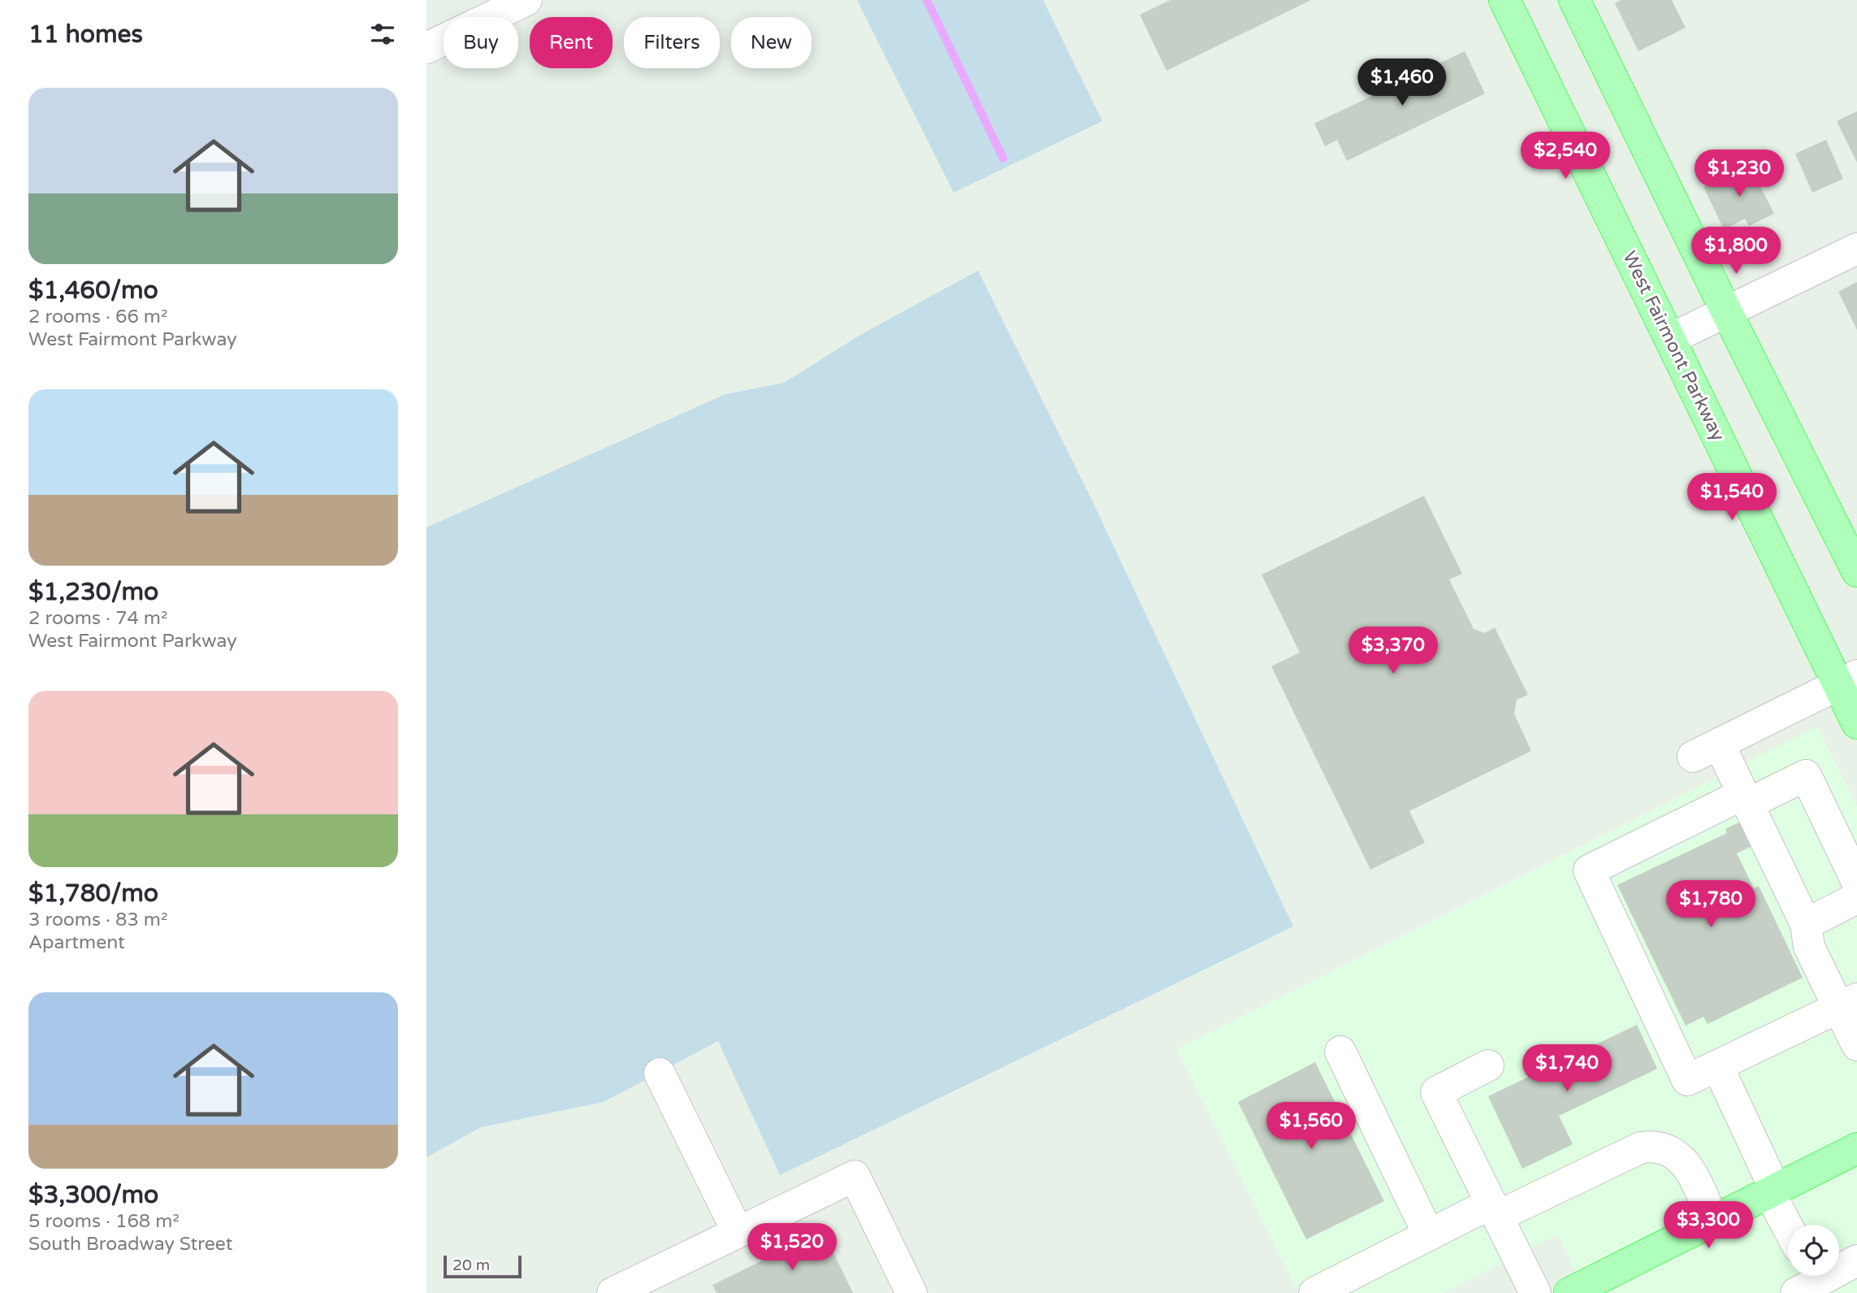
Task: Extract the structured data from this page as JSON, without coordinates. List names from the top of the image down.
{
  "streets": {
    "main road": ["West Fairmont Parkway"]
  },
  "scale_bar": "20 m",
  "page": {
    "heading": "11 homes",
    "chip": [
      "Buy",
      "Rent",
      "Filters",
      "New"
    ],
    "price": [
      "$1,460",
      "$2,540",
      "$1,230",
      "$1,800",
      "$1,540",
      "$3,370",
      "$1,780",
      "$1,740",
      "$1,560",
      "$3,300",
      "$1,520"
    ],
    "list": [
      {
        "name": "$1,460/mo",
        "note": "2 rooms · 66 m² · West Fairmont Parkway"
      },
      {
        "name": "$1,230/mo",
        "note": "2 rooms · 74 m² · West Fairmont Parkway"
      },
      {
        "name": "$1,780/mo",
        "note": "3 rooms · 83 m² · Apartment"
      },
      {
        "name": "$3,300/mo",
        "note": "5 rooms · 168 m² · South Broadway Street"
      }
    ],
    "scale": "20 m"
  }
}
